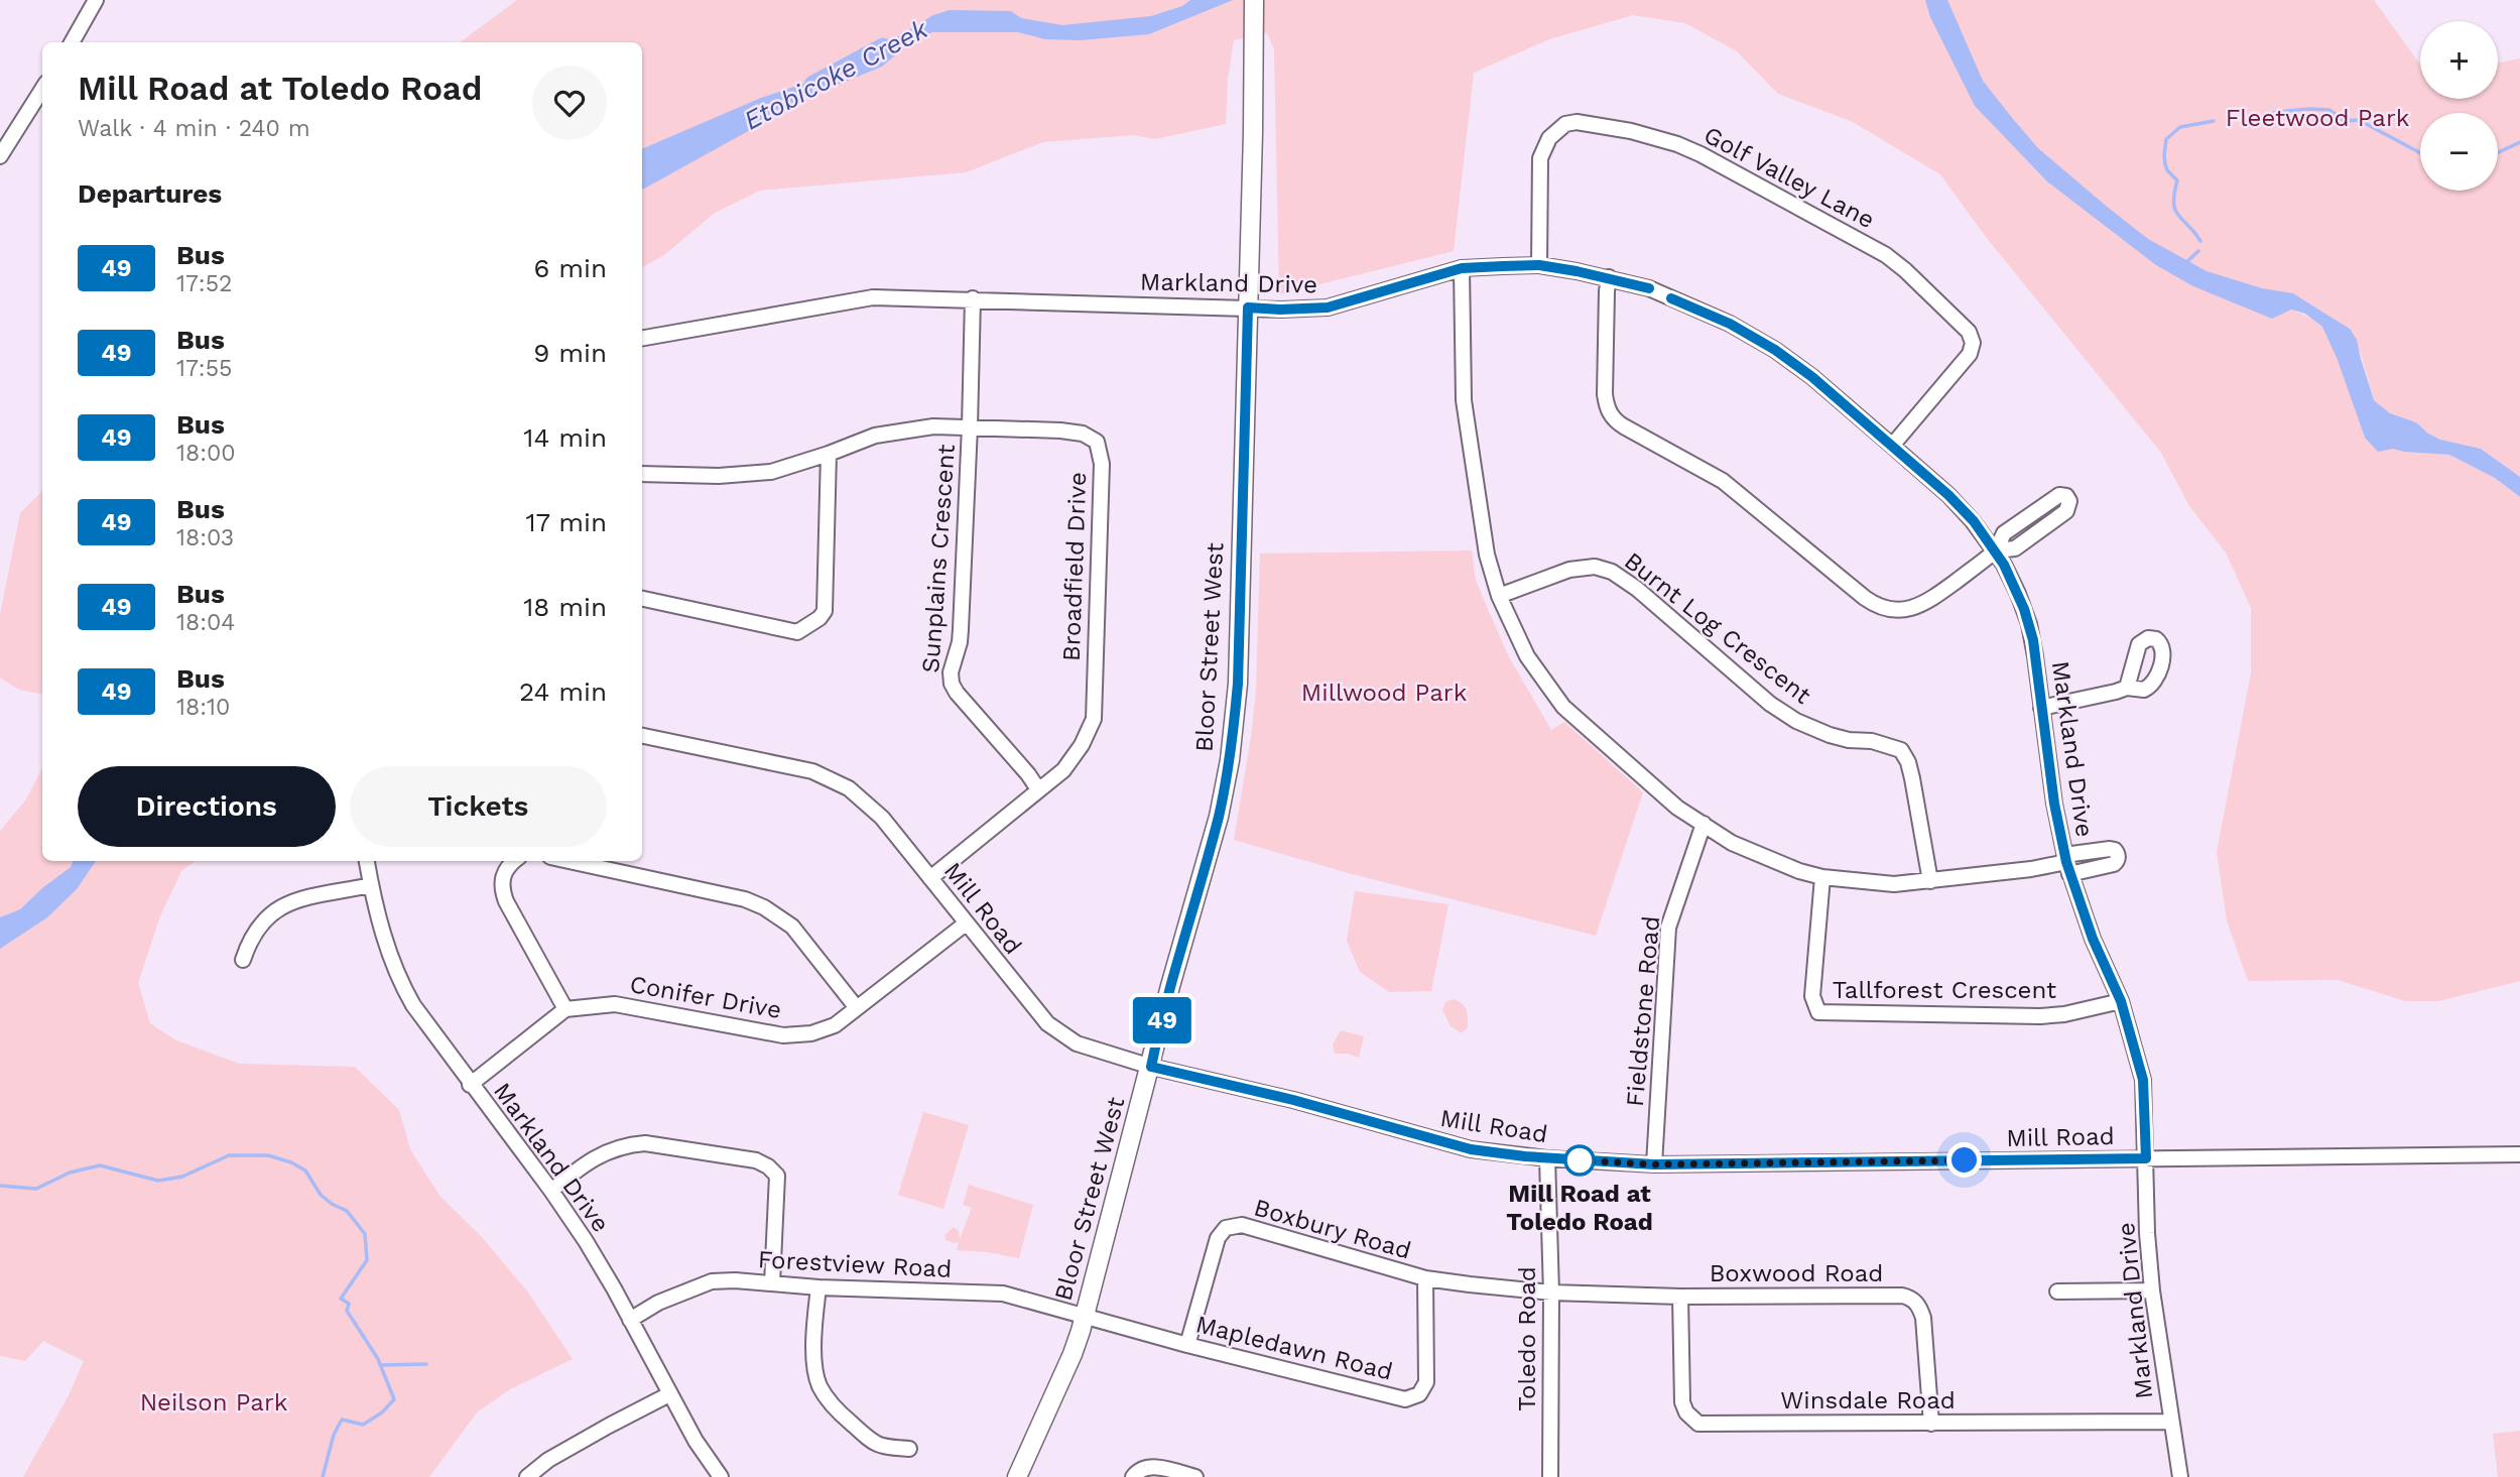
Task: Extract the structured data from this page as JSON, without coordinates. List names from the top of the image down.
{
  "streets": {
    "main road": ["Bloor Street West"],
    "street": [
      "Golf Valley Lane",
      "Markland Drive",
      "Sunplains Crescent",
      "Broadfield Drive",
      "Burnt Log Crescent",
      "Mill Road",
      "Tallforest Crescent",
      "Conifer Drive",
      "Fieldstone Road",
      "Boxbury Road",
      "Forestview Road",
      "Boxwood Road",
      "Toledo Road",
      "Mapledawn Road",
      "Winsdale Road"
    ]
  },
  "crossings": [
    ["Golf Valley Lane", "Markland Drive"],
    ["Markland Drive", "Sunplains Crescent"],
    ["Markland Drive", "Bloor Street West"],
    ["Markland Drive", "Mill Road"],
    ["Markland Drive", "Tallforest Crescent"],
    ["Markland Drive", "Forestview Road"],
    ["Markland Drive", "Winsdale Road"],
    ["Sunplains Crescent", "Broadfield Drive"],
    ["Broadfield Drive", "Mill Road"],
    ["Bloor Street West", "Mill Road"],
    ["Bloor Street West", "Forestview Road"],
    ["Bloor Street West", "Mapledawn Road"],
    ["Mill Road", "Conifer Drive"],
    ["Mill Road", "Fieldstone Road"],
    ["Mill Road", "Toledo Road"],
    ["Boxbury Road", "Boxwood Road"],
    ["Boxbury Road", "Toledo Road"],
    ["Boxbury Road", "Mapledawn Road"],
    ["Forestview Road", "Mapledawn Road"],
    ["Boxwood Road", "Toledo Road"],
    ["Boxwood Road", "Winsdale Road"]
  ],
  "water": ["Etobicoke Creek"],
  "parks": ["Fleetwood Park", "Millwood Park", "Neilson Park"],
  "places": ["Mill Road at Toledo Road"],
  "lines": ["bus line 49"],
  "page": {
    "on_map": "49",
    "map_buttons": ["+", "−"],
    "heading": [
      ["Mill Road at Toledo Road", "Walk · 4 min · 240 m"],
      "Departures"
    ],
    "list": [
      {
        "mark": "49",
        "name": "Bus",
        "note": "17:52",
        "value": "6 min"
      },
      {
        "mark": "49",
        "name": "Bus",
        "note": "17:55",
        "value": "9 min"
      },
      {
        "mark": "49",
        "name": "Bus",
        "note": "18:00",
        "value": "14 min"
      },
      {
        "mark": "49",
        "name": "Bus",
        "note": "18:03",
        "value": "17 min"
      },
      {
        "mark": "49",
        "name": "Bus",
        "note": "18:04",
        "value": "18 min"
      },
      {
        "mark": "49",
        "name": "Bus",
        "note": "18:10",
        "value": "24 min"
      }
    ],
    "buttons": ["Directions", "Tickets"]
  }
}
